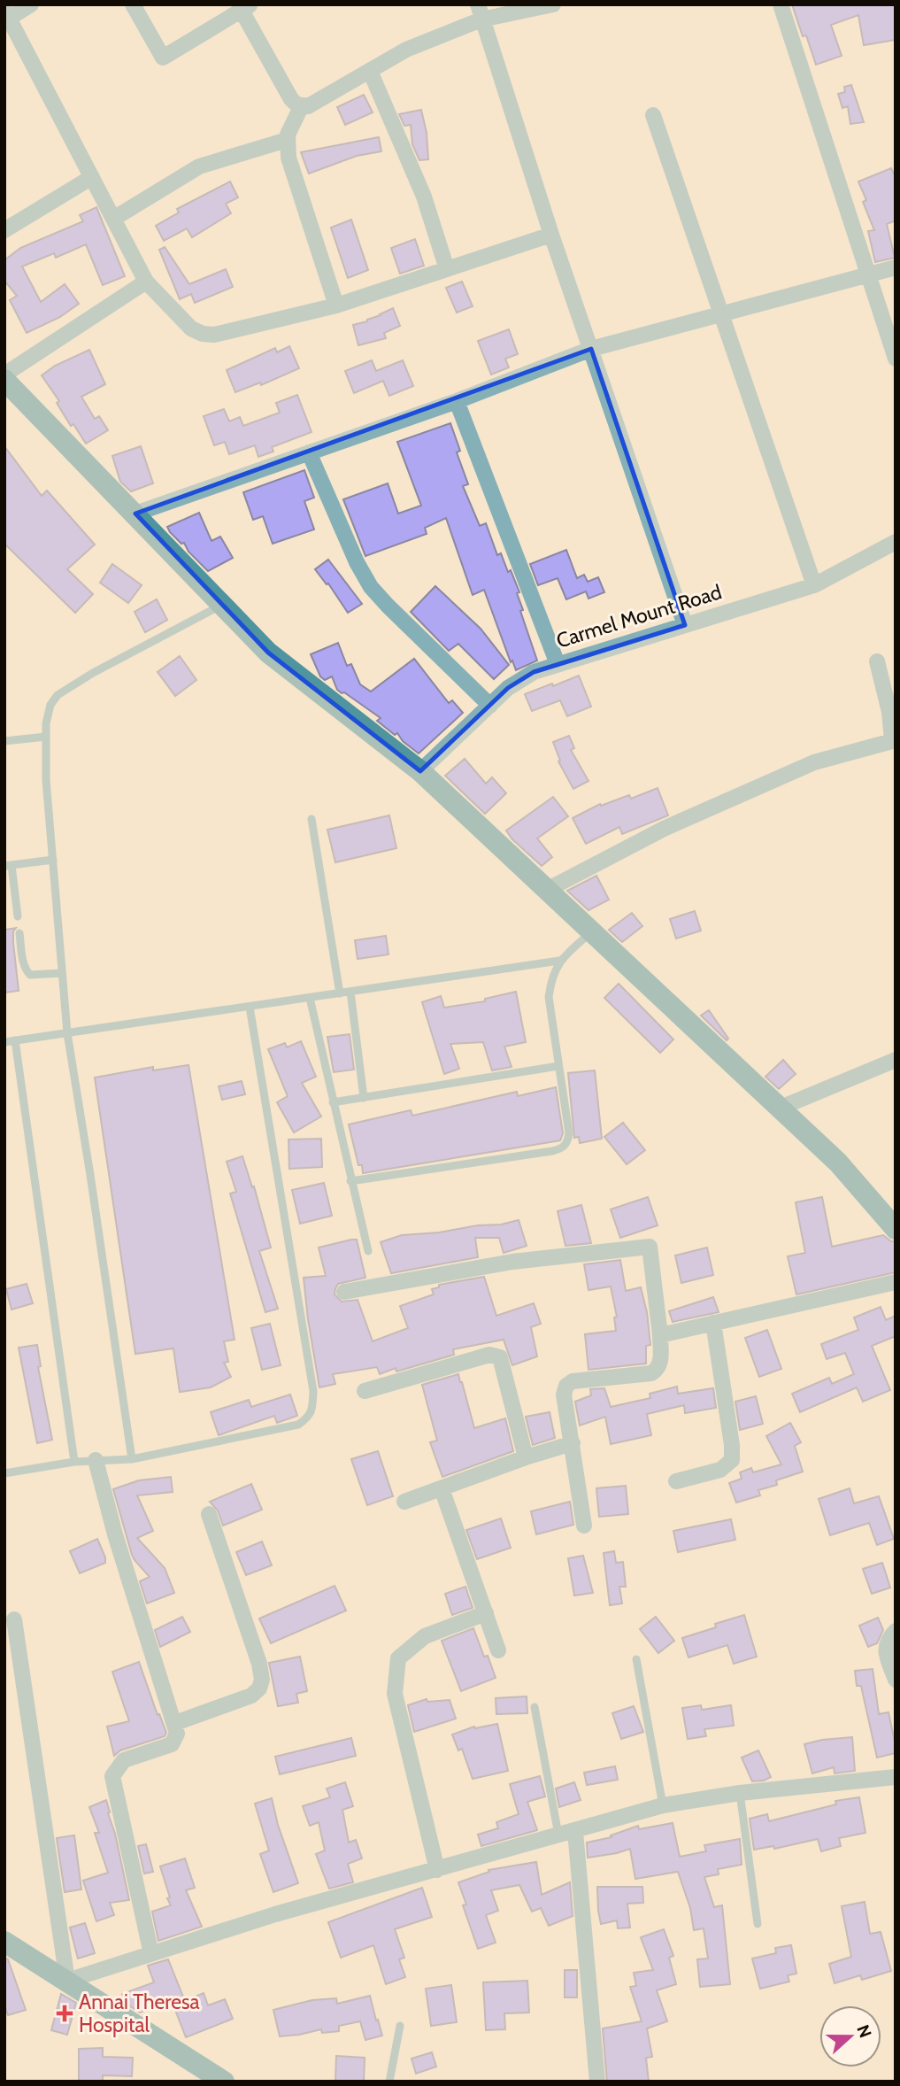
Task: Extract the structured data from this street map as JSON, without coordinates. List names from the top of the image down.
{
  "streets": {
    "street": ["Carmel Mount Road"]
  },
  "places": {
    "health": ["Annai Theresa Hospital"]
  },
  "north": "right"
}
